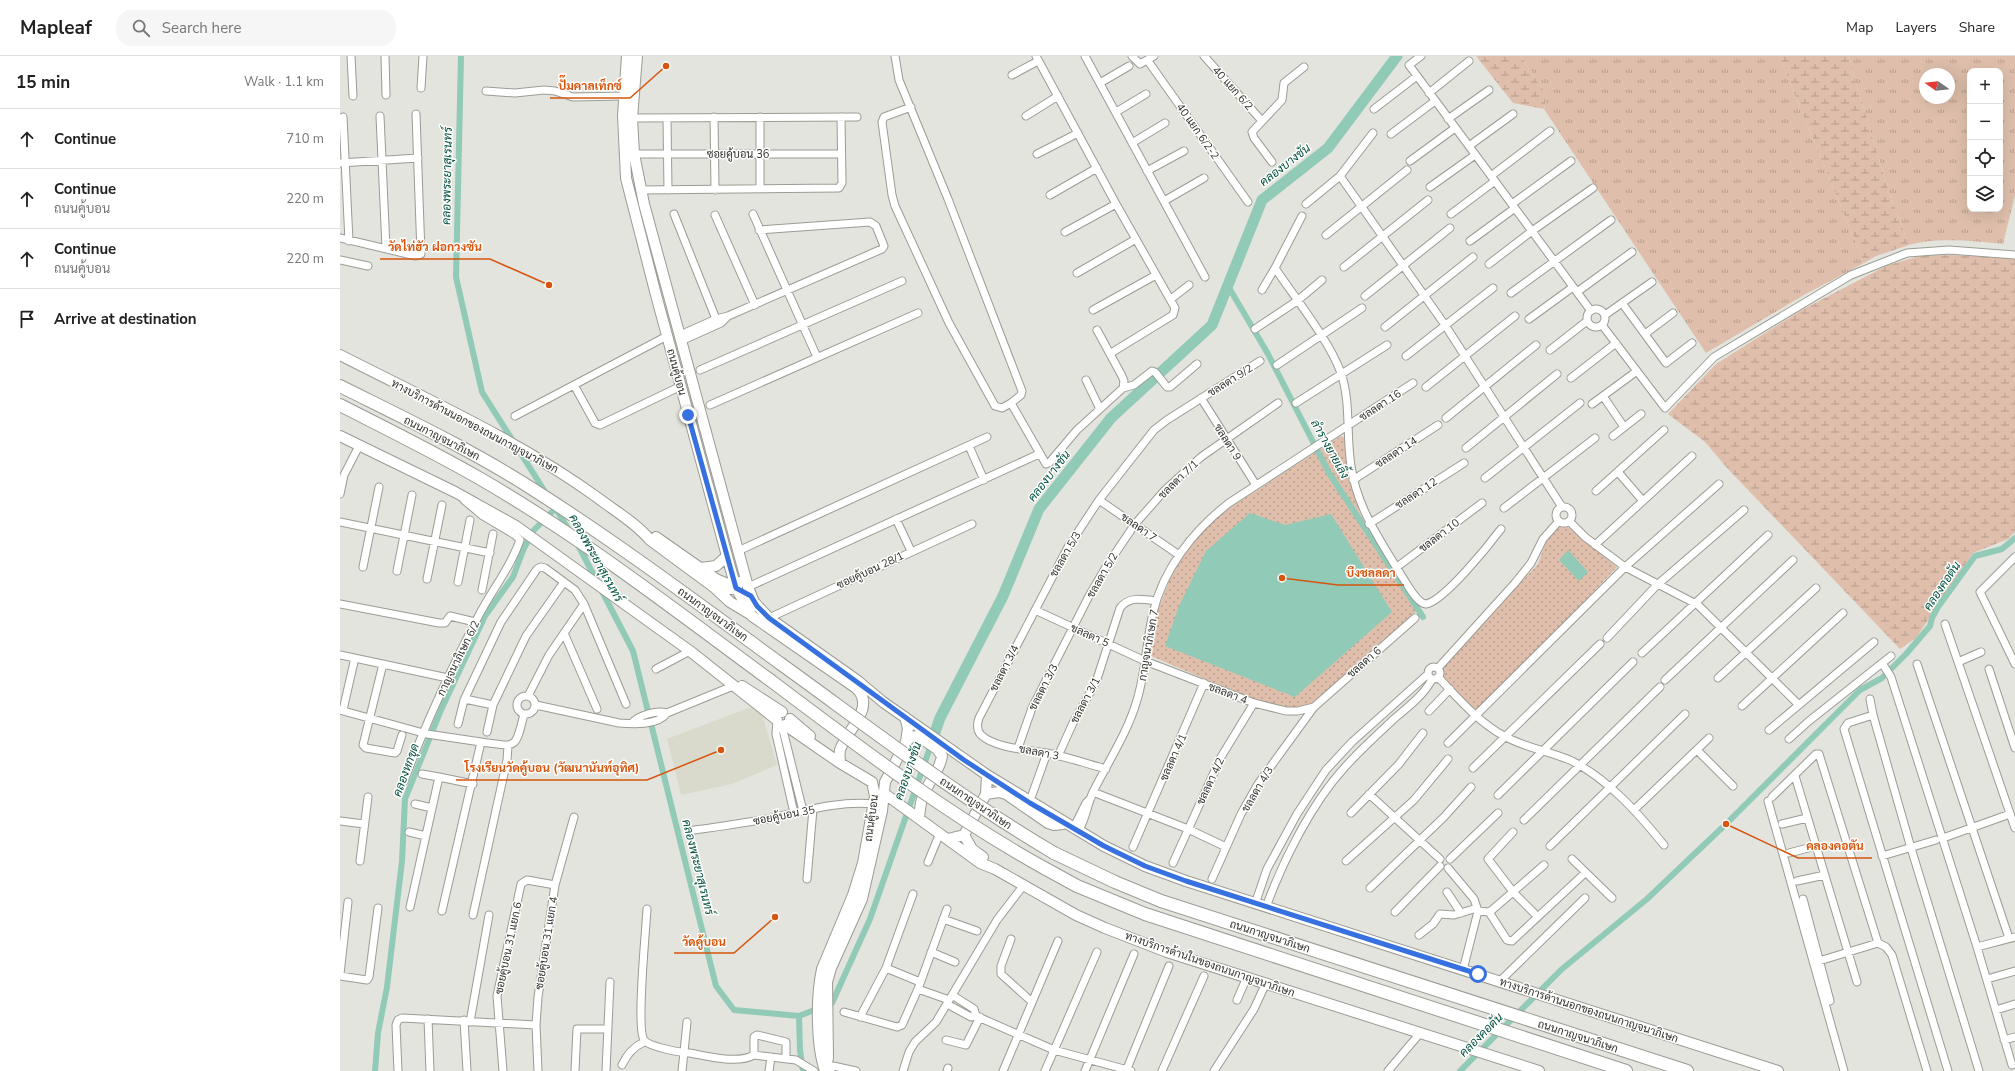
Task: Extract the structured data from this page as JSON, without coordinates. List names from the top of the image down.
{
  "streets": {
    "highway": ["ถนนกาญจนาภิเษก"],
    "main road": ["ถนนคู้บอน", "ทางบริการด้านนอกของถนนกาญจนาภิเษก", "ทางบริการด้านในของถนนกาญจนาภิเษก"],
    "street": [
      "40 แยก 6/2",
      "40 แยก 6/2-2",
      "ซอยคู้บอน 36",
      "ชลลดา 9/2",
      "ชลลดา 16",
      "ชลลดา 9",
      "ชลลดา 14",
      "ชลลดา 7/1",
      "ชลลดา 12",
      "ชลลดา 7",
      "ชลลดา 10",
      "ชลลดา 5/3",
      "ซอยคู้บอน 28/1",
      "ชลลดา 5/2",
      "ชลลดา 5",
      "กาญจนาภิเษก 7",
      "กาญจนาภิเษก 6/2",
      "ชลลดา 6",
      "ชลลดา 3/4",
      "ชลลดา 3/3",
      "ชลลดา 4",
      "ชลลดา 3/1",
      "ชลลดา 3",
      "ชลลดา 4/1",
      "ชลลดา 4/2",
      "ชลลดา 4/3",
      "ซอยคู้บอน 35",
      "ซอยคู้บอน 31 แยก 4",
      "ซอยคู้บอน 31 แยก 6"
    ]
  },
  "crossings": [
    ["ซอยคู้บอน 36", "ถนนคู้บอน"],
    ["ถนนคู้บอน", "ทางบริการด้านนอกของถนนกาญจนาภิเษก"],
    ["ถนนคู้บอน", "ซอยคู้บอน 28/1"],
    ["ถนนคู้บอน", "ซอยคู้บอน 35"],
    ["ถนนคู้บอน", "ทางบริการด้านในของถนนกาญจนาภิเษก"],
    ["ชลลดา 9/2", "ชลลดา 9"],
    ["ชลลดา 9/2", "ชลลดา 7"],
    ["ชลลดา 9/2", "ชลลดา 5/3"],
    ["ชลลดา 16", "กาญจนาภิเษก 7"],
    ["ทางบริการด้านนอกของถนนกาญจนาภิเษก", "กาญจนาภิเษก 7"],
    ["ทางบริการด้านนอกของถนนกาญจนาภิเษก", "ทางบริการด้านในของถนนกาญจนาภิเษก"],
    ["ชลลดา 9", "ชลลดา 7/1"],
    ["ชลลดา 9", "กาญจนาภิเษก 7"],
    ["ชลลดา 7/1", "ชลลดา 7"],
    ["ชลลดา 7/1", "ชลลดา 5/2"],
    ["ชลลดา 7", "ชลลดา 5/3"],
    ["ชลลดา 7", "ชลลดา 5/2"],
    ["ชลลดา 7", "กาญจนาภิเษก 7"],
    ["ชลลดา 5/3", "ชลลดา 5"],
    ["ชลลดา 5/3", "ชลลดา 3/4"],
    ["ชลลดา 5/2", "ชลลดา 5"],
    ["ชลลดา 5/2", "ชลลดา 3/3"],
    ["ชลลดา 5", "กาญจนาภิเษก 7"],
    ["ชลลดา 5", "ชลลดา 3/4"],
    ["ชลลดา 5", "ชลลดา 3/3"],
    ["ชลลดา 5", "ชลลดา 4"],
    ["ชลลดา 5", "ชลลดา 3/1"],
    ["กาญจนาภิเษก 7", "ชลลดา 4"],
    ["กาญจนาภิเษก 7", "ชลลดา 3/1"],
    ["กาญจนาภิเษก 7", "ชลลดา 3"],
    ["ชลลดา 6", "ชลลดา 4"],
    ["ชลลดา 6", "ชลลดา 4/3"],
    ["ชลลดา 3/4", "ชลลดา 3"],
    ["ชลลดา 3/3", "ชลลดา 3"],
    ["ชลลดา 4", "ชลลดา 4/1"],
    ["ชลลดา 4", "ชลลดา 4/2"],
    ["ชลลดา 4", "ชลลดา 4/3"],
    ["ชลลดา 3/1", "ชลลดา 3"],
    ["ซอยคู้บอน 31 แยก 4", "ซอยคู้บอน 31 แยก 6"]
  ],
  "water": [
    "คลองบางชัน",
    "คลองพระยาสุเรนทร์",
    "ลำรางยายเลิ้ง",
    "คลองคอตัน",
    "คลองหกขุด"
  ],
  "places": [
    "ปั๊มคาลเท็กซ์",
    "วัดไท่ฮัว ฝอกวงซัน",
    "บึงชลลดา",
    "โรงเรียนวัดคู้บอน (วัฒนานันท์อุทิศ)",
    "คลองคอตัน",
    "วัดคู้บอน"
  ],
  "north": "left",
  "page": {
    "header": "Mapleaf",
    "search": "Search here",
    "nav": ["Map", "Layers", "Share"],
    "heading": ["15 min", "Walk · 1.1 km"],
    "map_buttons": ["+", "−"],
    "list": [
      ["Continue", "710 m"],
      ["Continue", "ถนนคู้บอน", "220 m"],
      ["Continue", "ถนนคู้บอน", "220 m"],
      "Arrive at destination"
    ]
  }
}
